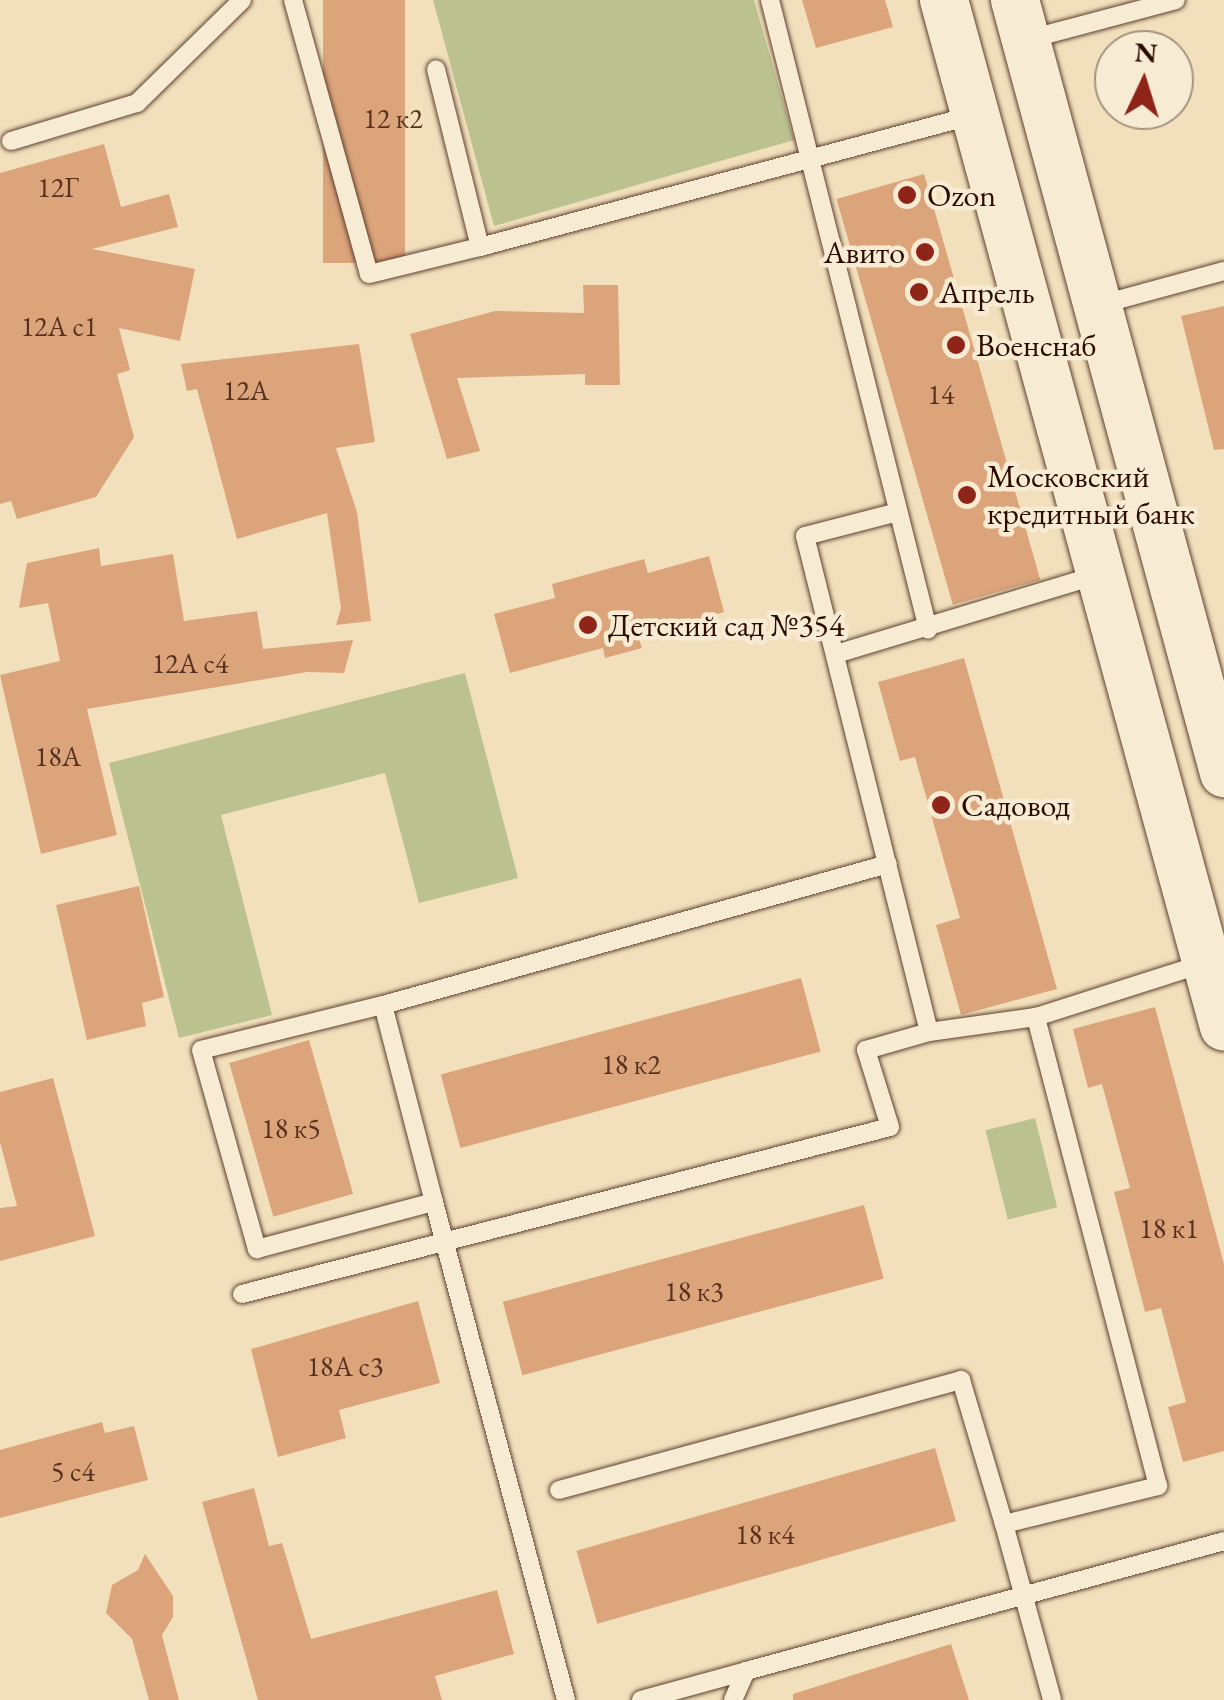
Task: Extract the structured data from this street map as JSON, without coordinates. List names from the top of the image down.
{
  "places": [
    "Ozon",
    "Авито",
    "Апрель",
    "Военснаб",
    "Московский кредитный банк",
    "Детский сад №354",
    "Садовод"
  ],
  "house_numbers": [
    "12 к2",
    "12Г",
    "12А с1",
    "12А",
    "14",
    "12А с4",
    "18А",
    "18 к2",
    "18 к5",
    "18 к1",
    "18 к3",
    "18А с3",
    "5 с4",
    "18 к4"
  ],
  "north": "top"
}
